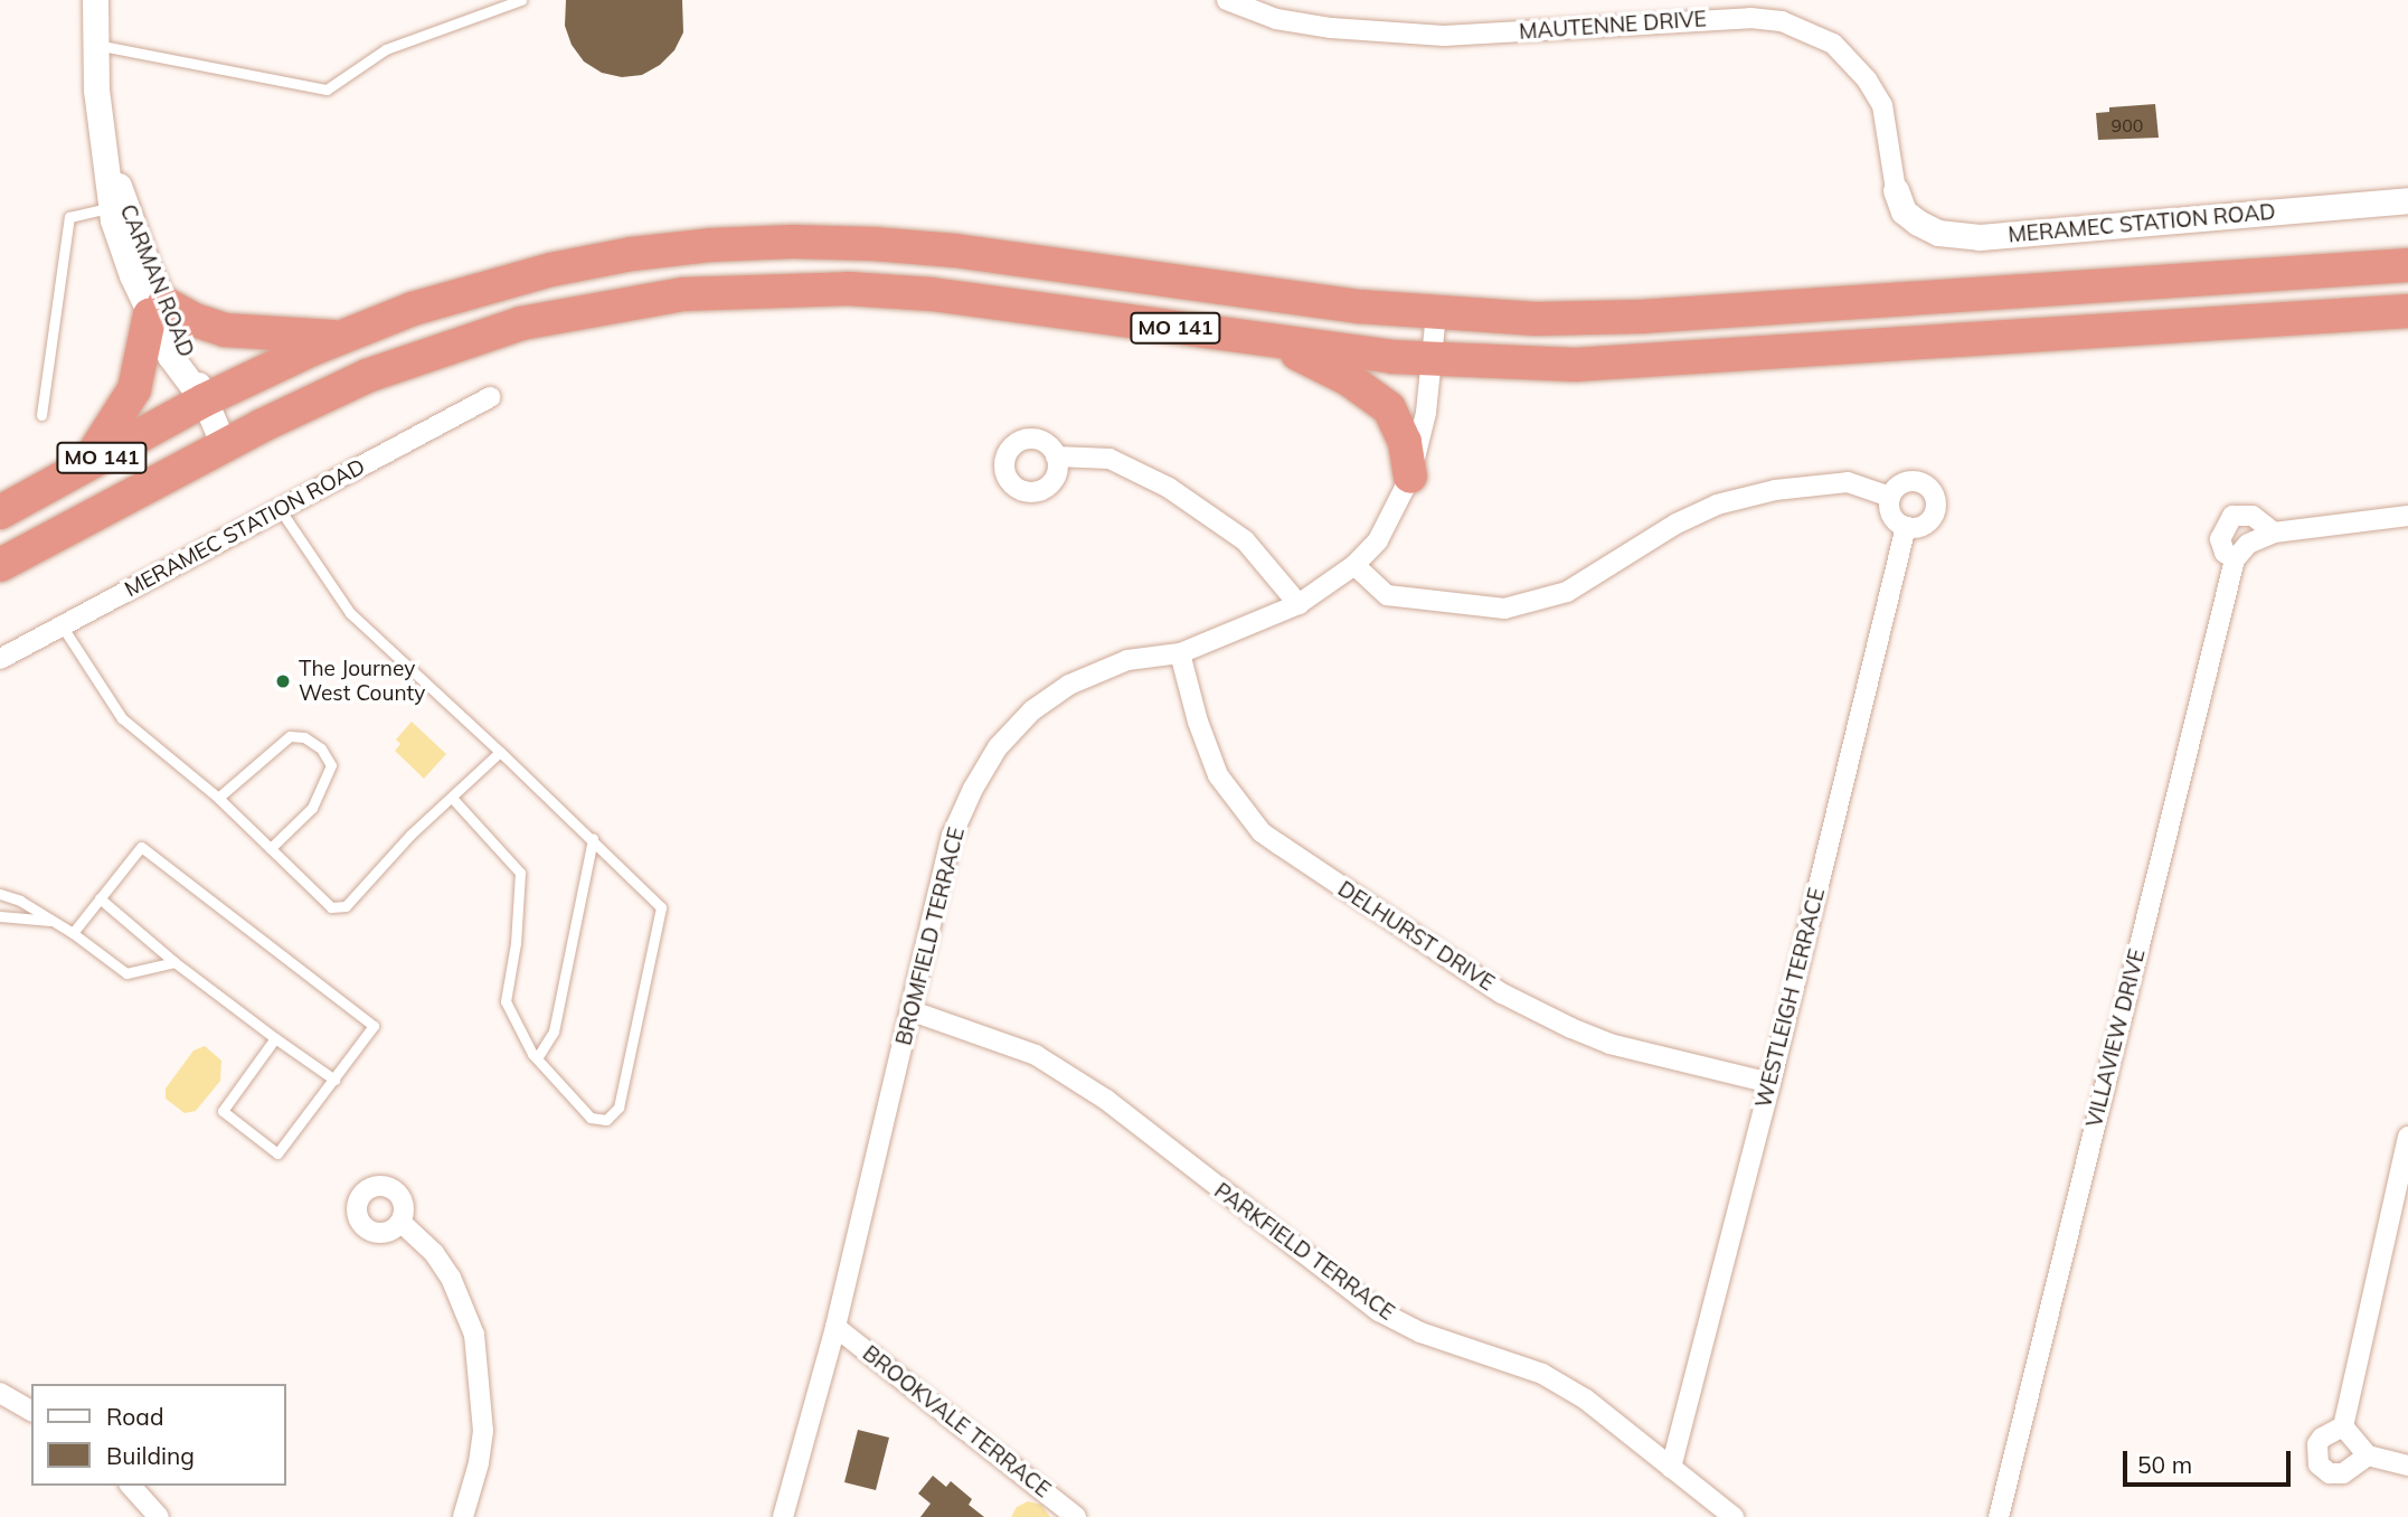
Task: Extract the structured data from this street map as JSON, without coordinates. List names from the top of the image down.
{
  "streets": {
    "highway": ["MO 141"],
    "street": [
      "MAUTENNE DRIVE",
      "MERAMEC STATION ROAD",
      "CARMAN ROAD",
      "BROMFIELD TERRACE",
      "DELHURST DRIVE",
      "WESTLEIGH TERRACE",
      "VILLAVIEW DRIVE",
      "PARKFIELD TERRACE",
      "BROOKVALE TERRACE"
    ]
  },
  "crossings": [
    ["MAUTENNE DRIVE", "MERAMEC STATION ROAD"],
    ["CARMAN ROAD", "MO 141"],
    ["MO 141", "BROMFIELD TERRACE"],
    ["BROMFIELD TERRACE", "DELHURST DRIVE"],
    ["BROMFIELD TERRACE", "PARKFIELD TERRACE"],
    ["BROMFIELD TERRACE", "BROOKVALE TERRACE"],
    ["DELHURST DRIVE", "WESTLEIGH TERRACE"],
    ["WESTLEIGH TERRACE", "PARKFIELD TERRACE"]
  ],
  "places": ["The Journey West County"],
  "house_numbers": ["900"],
  "legend": ["Road", "Building"],
  "scale_bar": "50 m"
}
